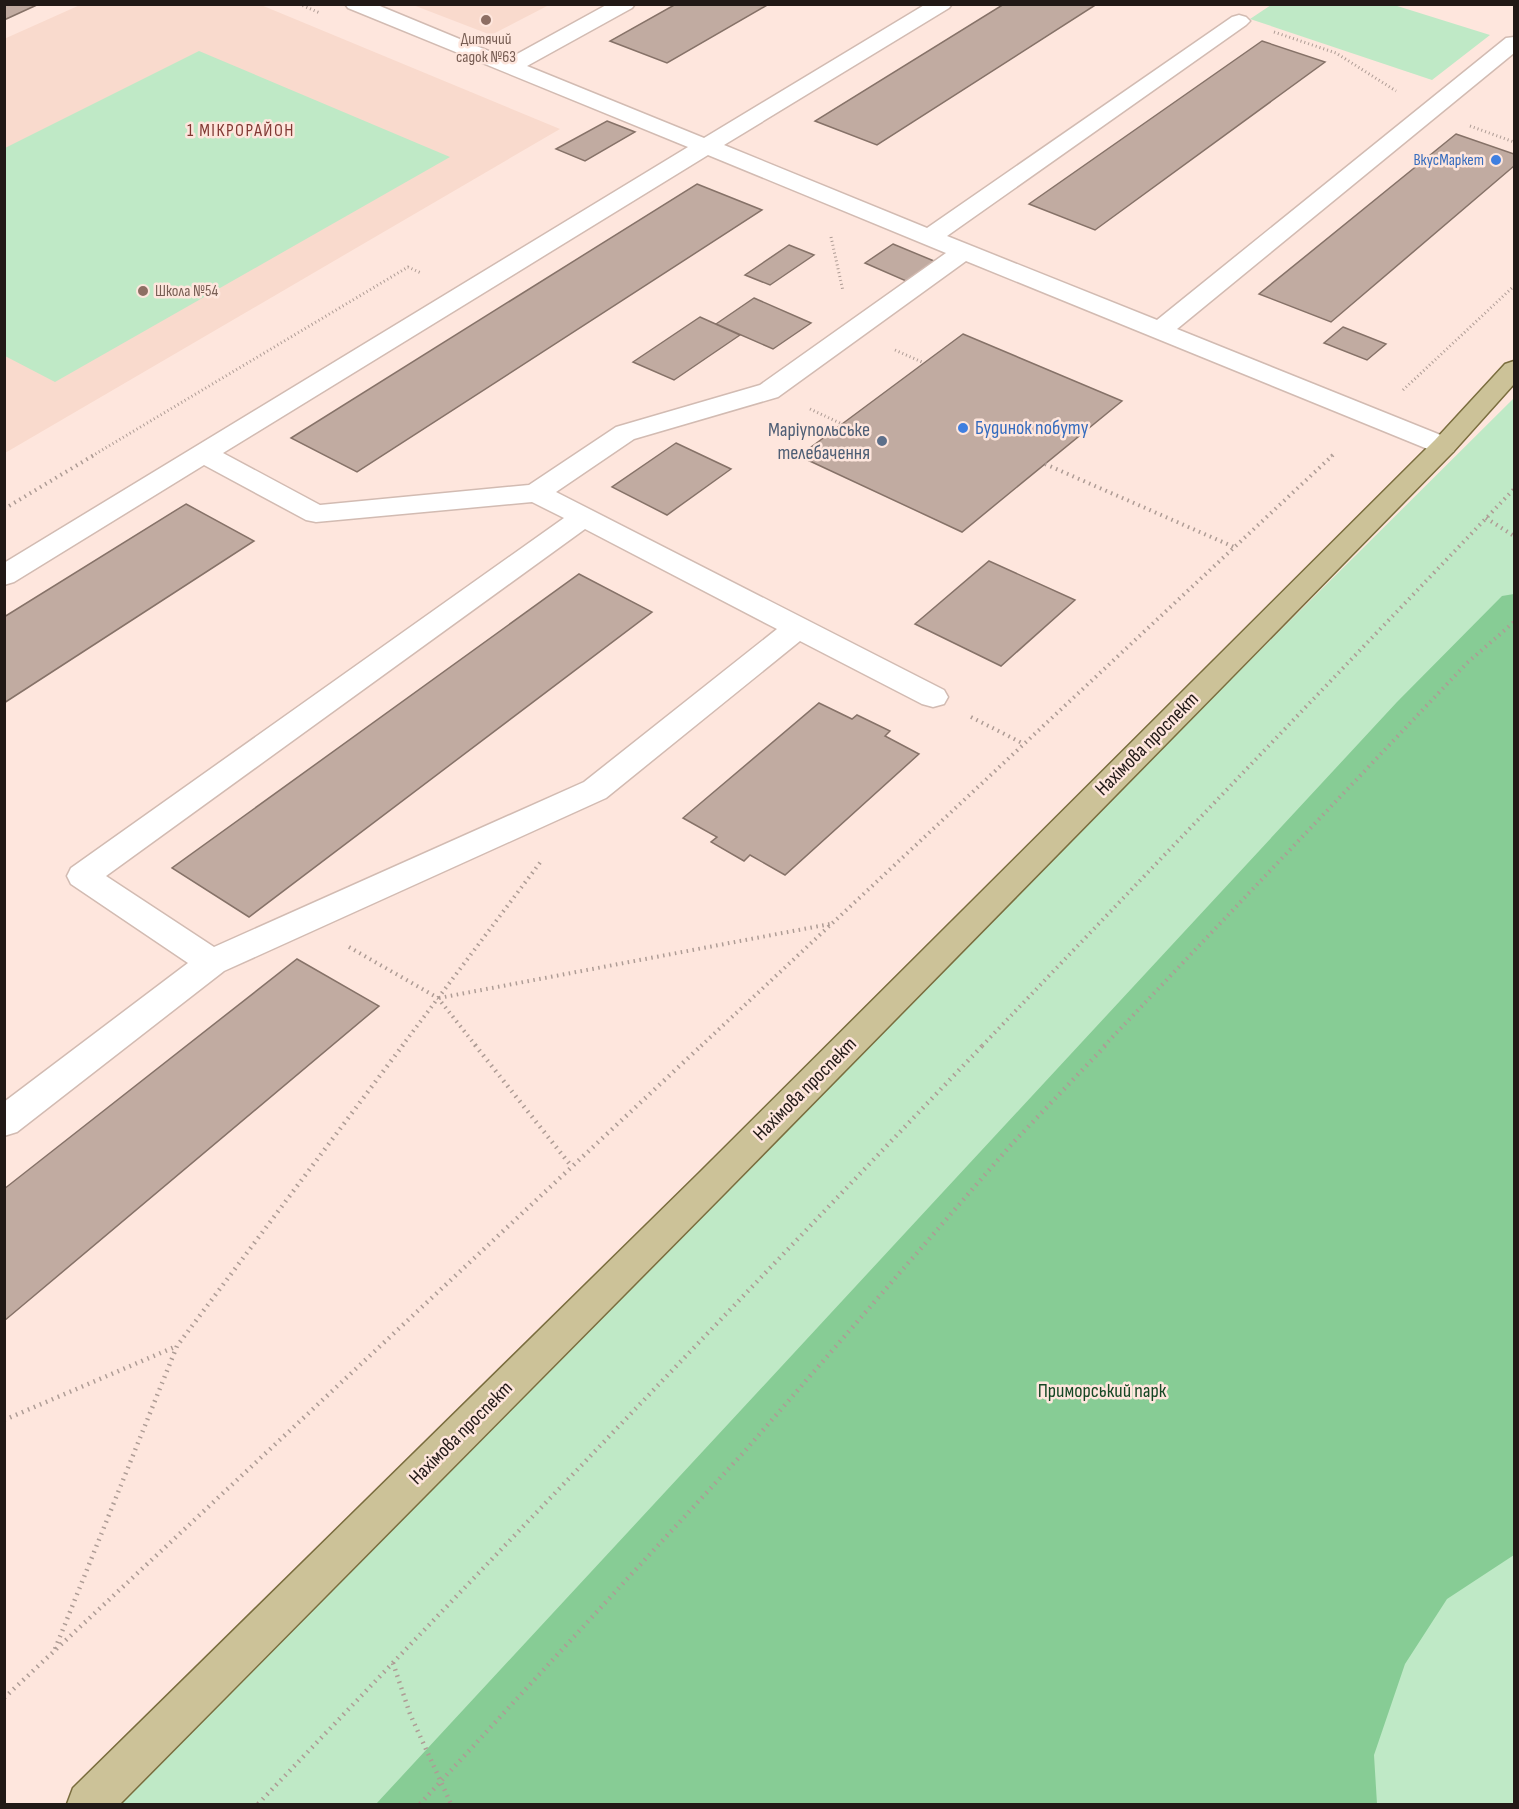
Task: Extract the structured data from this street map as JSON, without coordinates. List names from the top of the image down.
{
  "streets": {
    "main road": ["Нахімова проспект"]
  },
  "districts": ["1 МІКРОРАЙОН"],
  "parks": ["Приморський парк"],
  "places": [
    "Дитячий садок №63",
    "ВкусМаркет",
    "Школа №54",
    "Будинок побуту",
    "Маріупольське телебачення"
  ]
}
